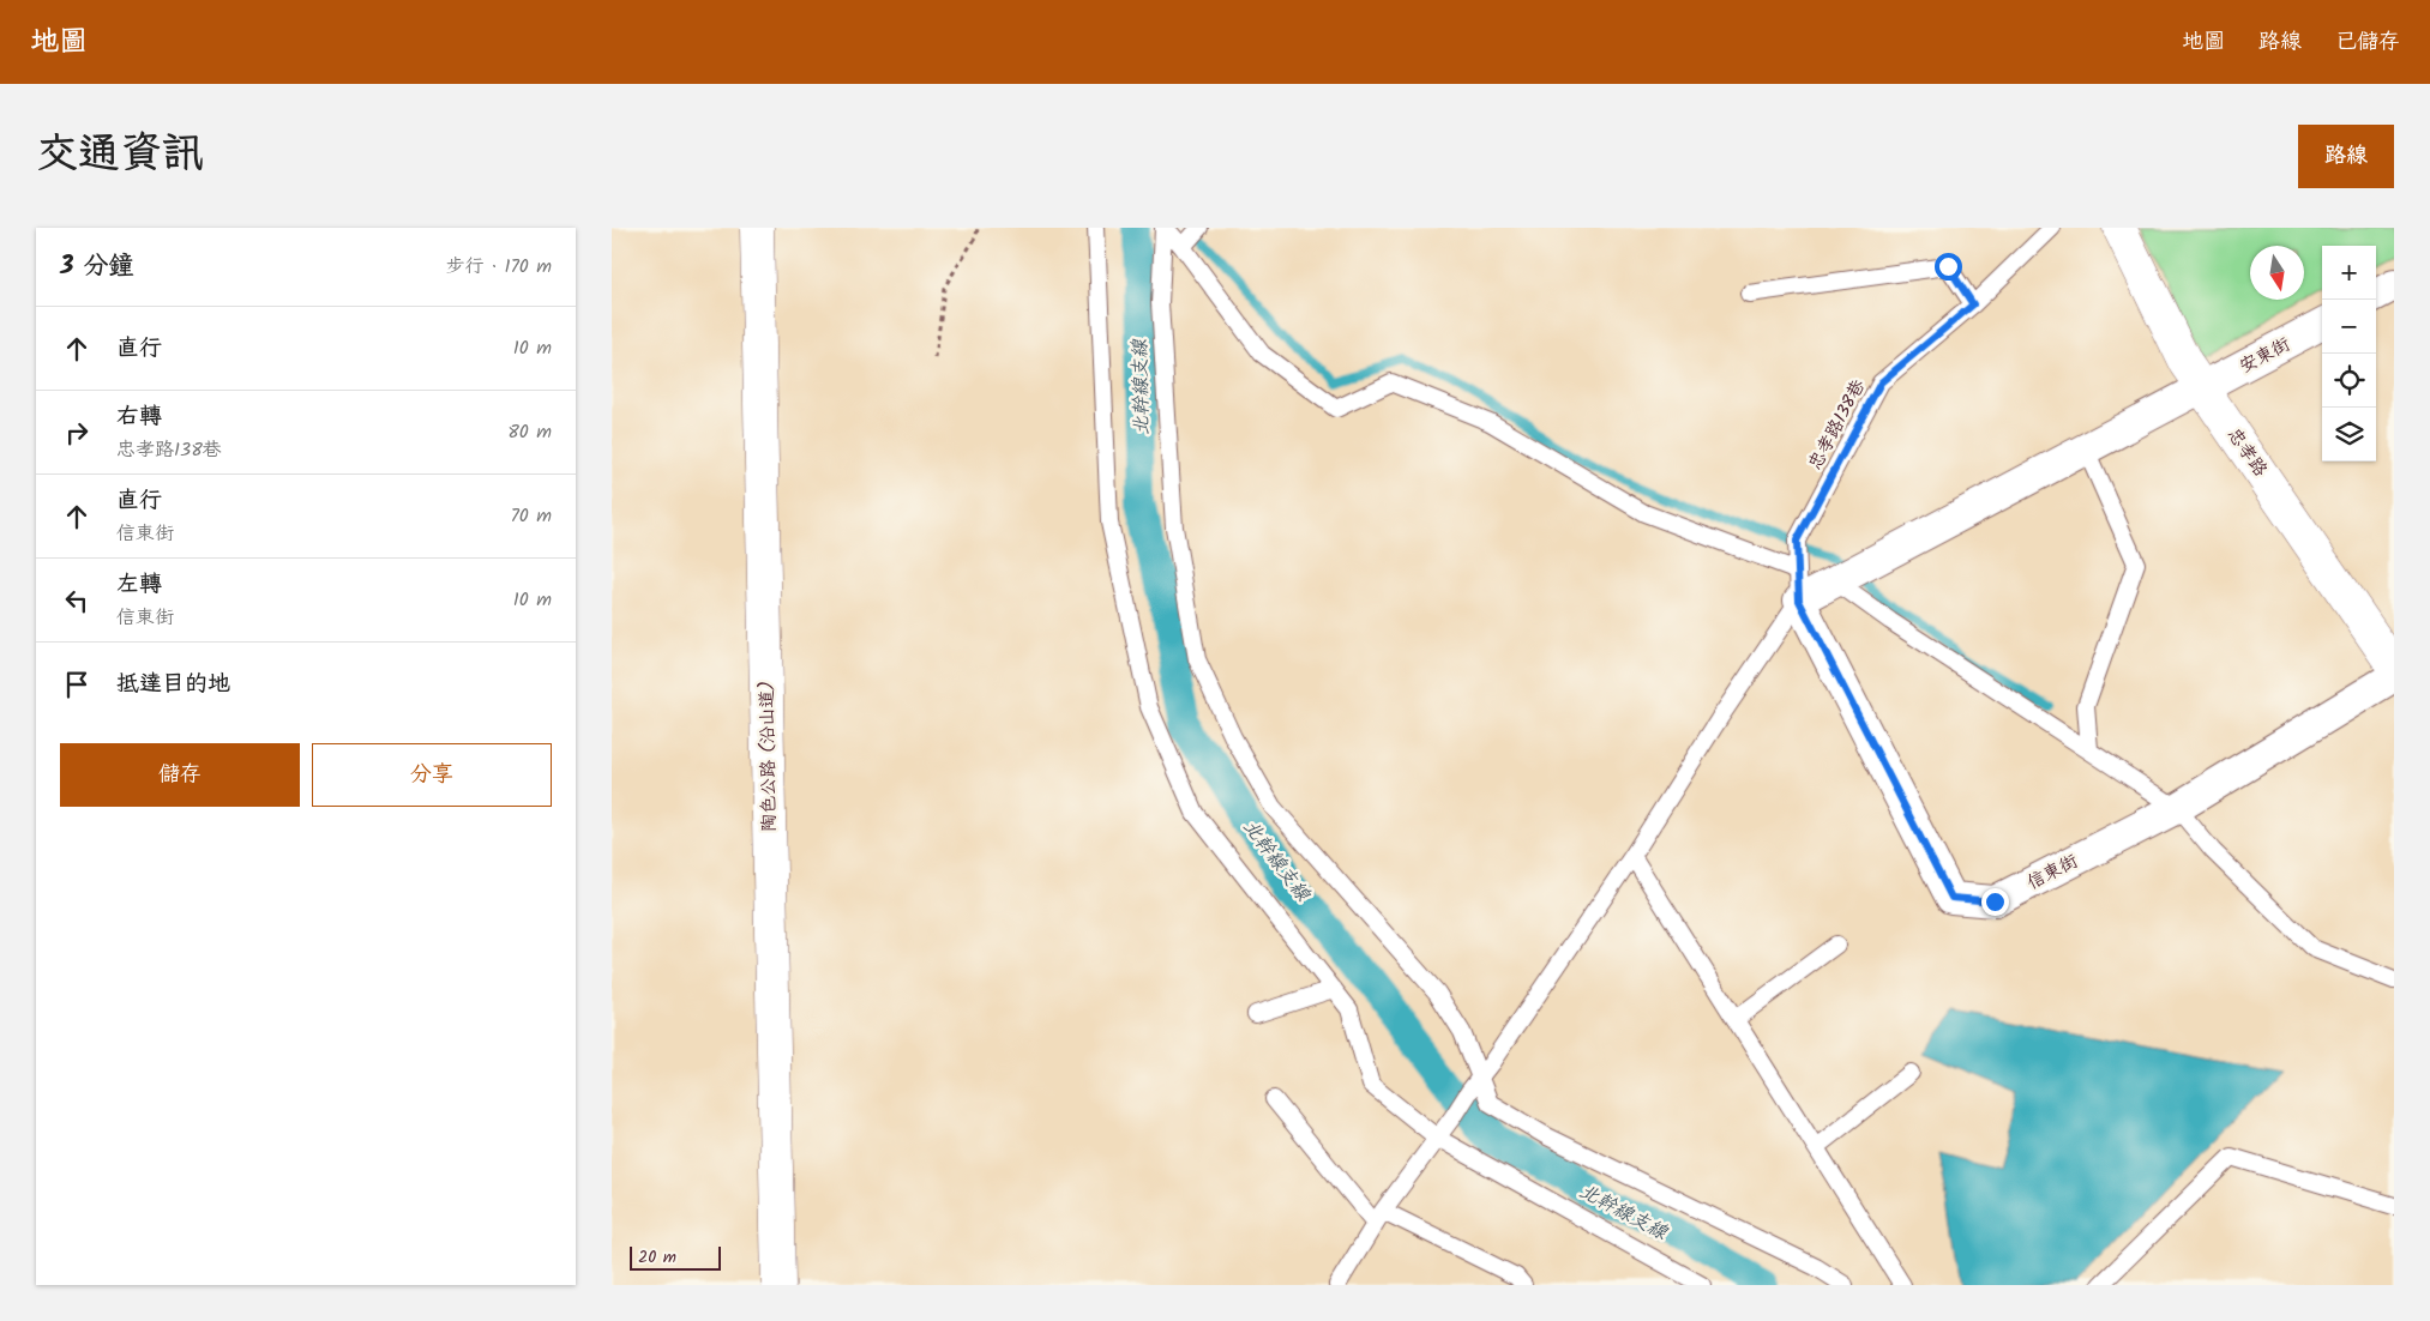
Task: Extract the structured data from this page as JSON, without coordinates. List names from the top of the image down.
{
  "streets": {
    "main road": ["忠孝路", "陶色公路 (沿山道)"],
    "street": ["安東街", "信東街"],
    "lane": ["忠孝路138巷"]
  },
  "crossings": [
    ["安東街", "忠孝路"],
    ["忠孝路138巷", "信東街"]
  ],
  "water": ["北幹線支線"],
  "scale_bar": "20 m",
  "north": "bottom",
  "page": {
    "header": "地圖",
    "nav": ["地圖", "路線", "已儲存"],
    "title": "交通資訊",
    "buttons": [
      "路線",
      ["儲存", "分享"]
    ],
    "heading": ["3 分鐘", "步行 · 170 m"],
    "map_buttons": ["+", "−"],
    "list": [
      ["直行", "10 m"],
      ["右轉", "忠孝路138巷", "80 m"],
      ["直行", "信東街", "70 m"],
      ["左轉", "信東街", "10 m"],
      "抵達目的地"
    ],
    "scale": "20 m"
  }
}
